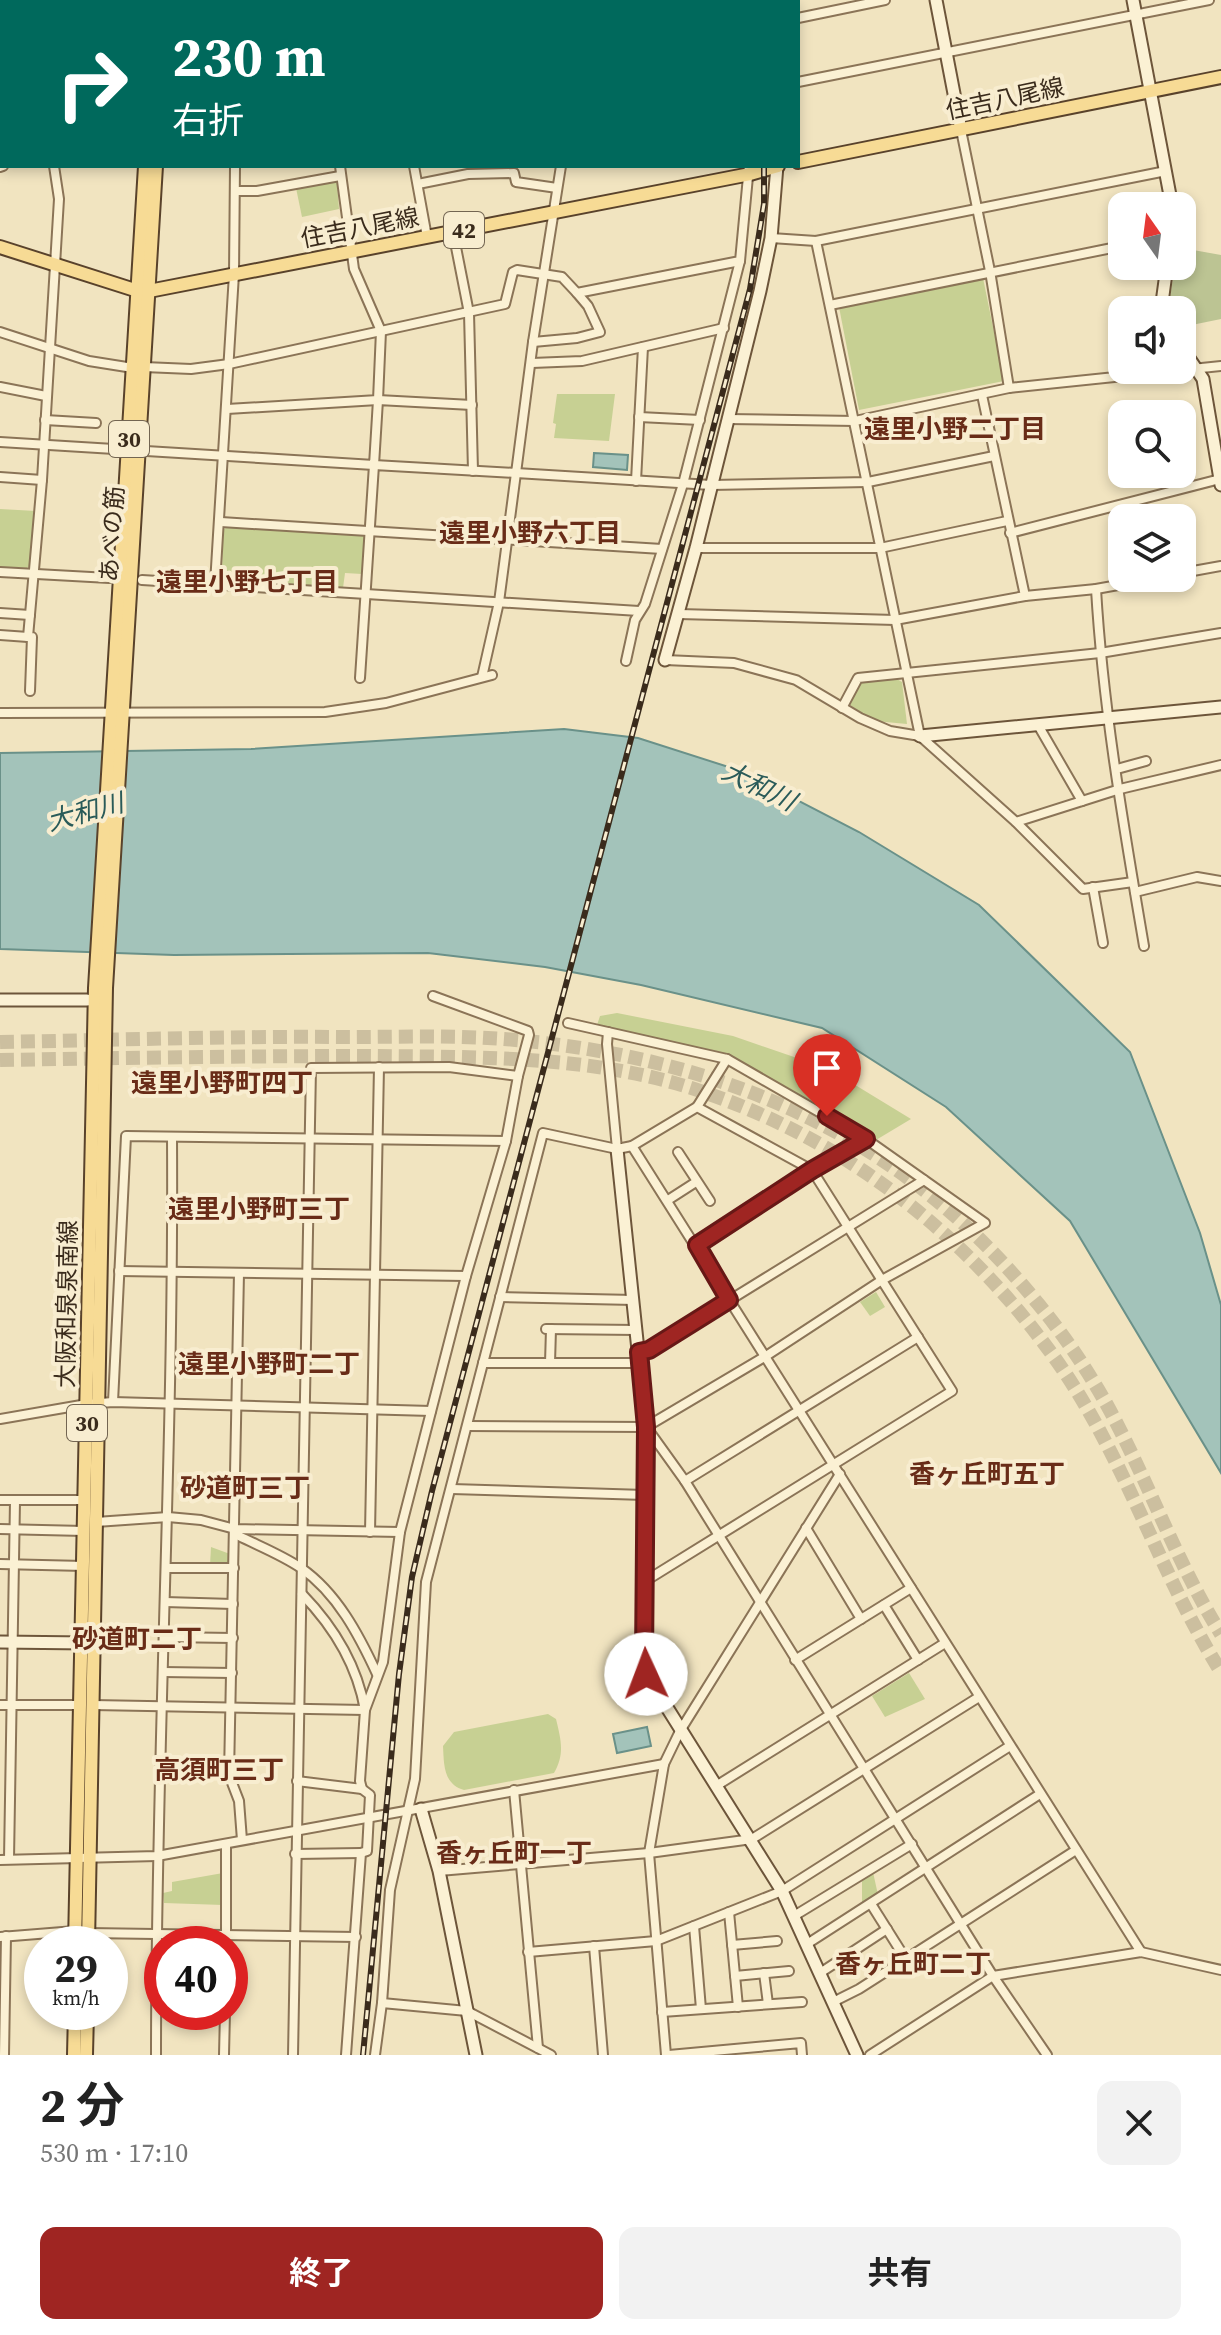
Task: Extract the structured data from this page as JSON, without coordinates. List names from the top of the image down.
{
  "streets": {
    "main road": [
      "住吉八尾線",
      "42",
      "30",
      "あべの筋",
      "大阪和泉泉南線"
    ]
  },
  "crossings": [
    ["住吉八尾線", "あべの筋"],
    ["あべの筋", "大阪和泉泉南線"]
  ],
  "districts": [
    "遠里小野二丁目",
    "遠里小野六丁目",
    "遠里小野七丁目",
    "遠里小野町四丁",
    "遠里小野町三丁",
    "遠里小野町二丁",
    "香ヶ丘町五丁",
    "砂道町三丁",
    "砂道町二丁",
    "高須町三丁",
    "香ヶ丘町一丁",
    "香ヶ丘町二丁"
  ],
  "water": ["大和川"],
  "north": "top",
  "page": {
    "turn": ["230 m", "右折"],
    "speed": "29 km/h",
    "limit": "40",
    "heading": ["2 分", "530 m · 17:10"],
    "buttons": ["終了", "共有"]
  }
}
